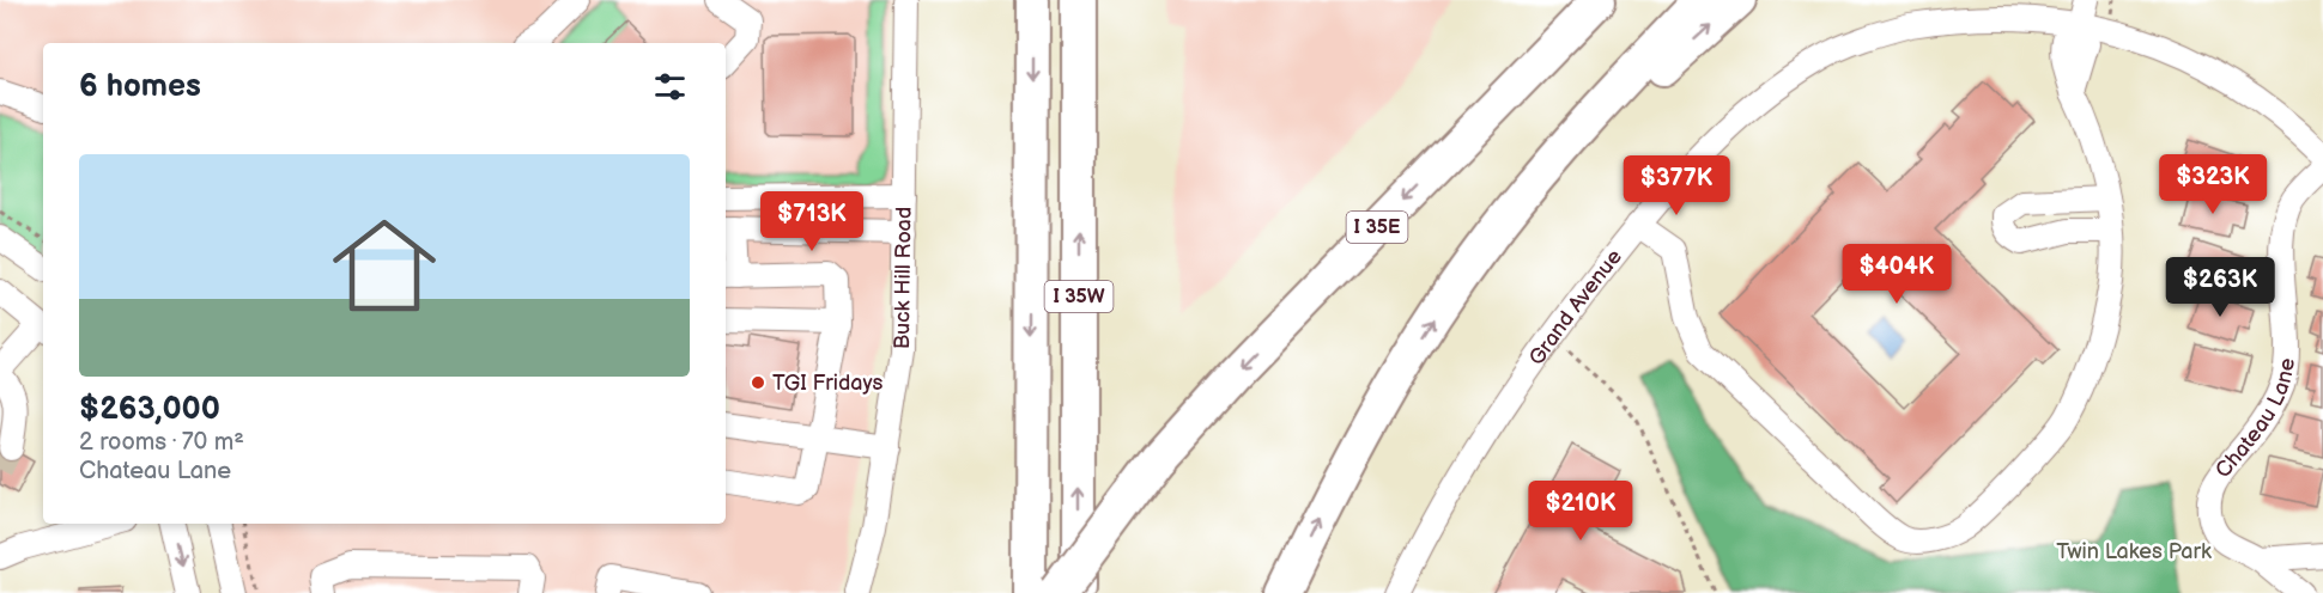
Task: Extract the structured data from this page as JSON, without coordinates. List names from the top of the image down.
{
  "streets": {
    "highway": ["I 35E", "I 35W"],
    "street": ["Buck Hill Road", "Grand Avenue", "Chateau Lane"]
  },
  "parks": ["Twin Lakes Park"],
  "places": ["TGI Fridays"],
  "page": {
    "heading": "6 homes",
    "list": [
      {
        "name": "$263,000",
        "note": "2 rooms · 70 m² · Chateau Lane"
      }
    ],
    "price": [
      "$323K",
      "$377K",
      "$713K",
      "$404K",
      "$263K",
      "$210K"
    ]
  }
}
